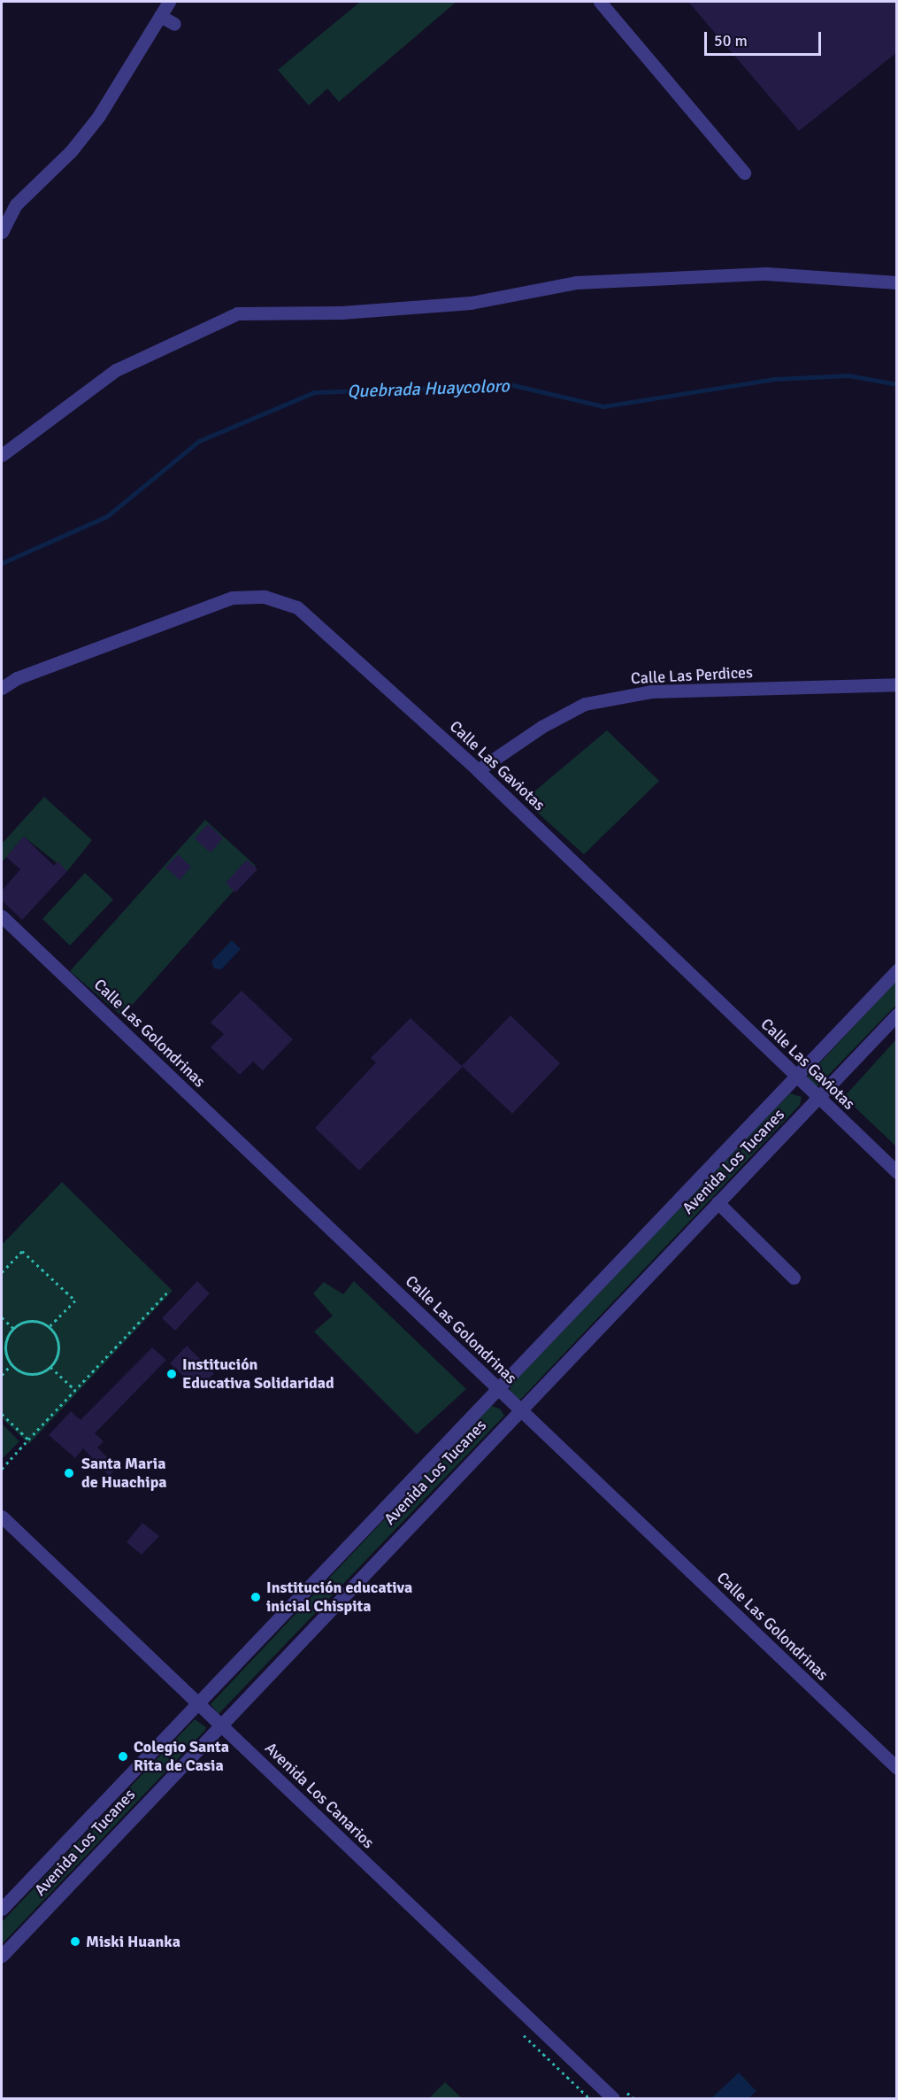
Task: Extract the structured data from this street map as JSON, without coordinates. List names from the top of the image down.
{
  "streets": {
    "street": [
      "Calle Las Perdices",
      "Calle Las Gaviotas",
      "Calle Las Golondrinas",
      "Avenida Los Tucanes",
      "Avenida Los Canarios"
    ]
  },
  "crossings": [
    ["Calle Las Perdices", "Calle Las Gaviotas"],
    ["Calle Las Gaviotas", "Avenida Los Tucanes"],
    ["Calle Las Golondrinas", "Avenida Los Tucanes"],
    ["Avenida Los Tucanes", "Avenida Los Canarios"]
  ],
  "water": ["Quebrada Huaycoloro"],
  "places": [
    "Institución Educativa Solidaridad",
    "Santa Maria de Huachipa",
    "Institución educativa inicial Chispita",
    "Colegio Santa Rita de Casia",
    "Miski Huanka"
  ],
  "scale_bar": "50 m"
}
